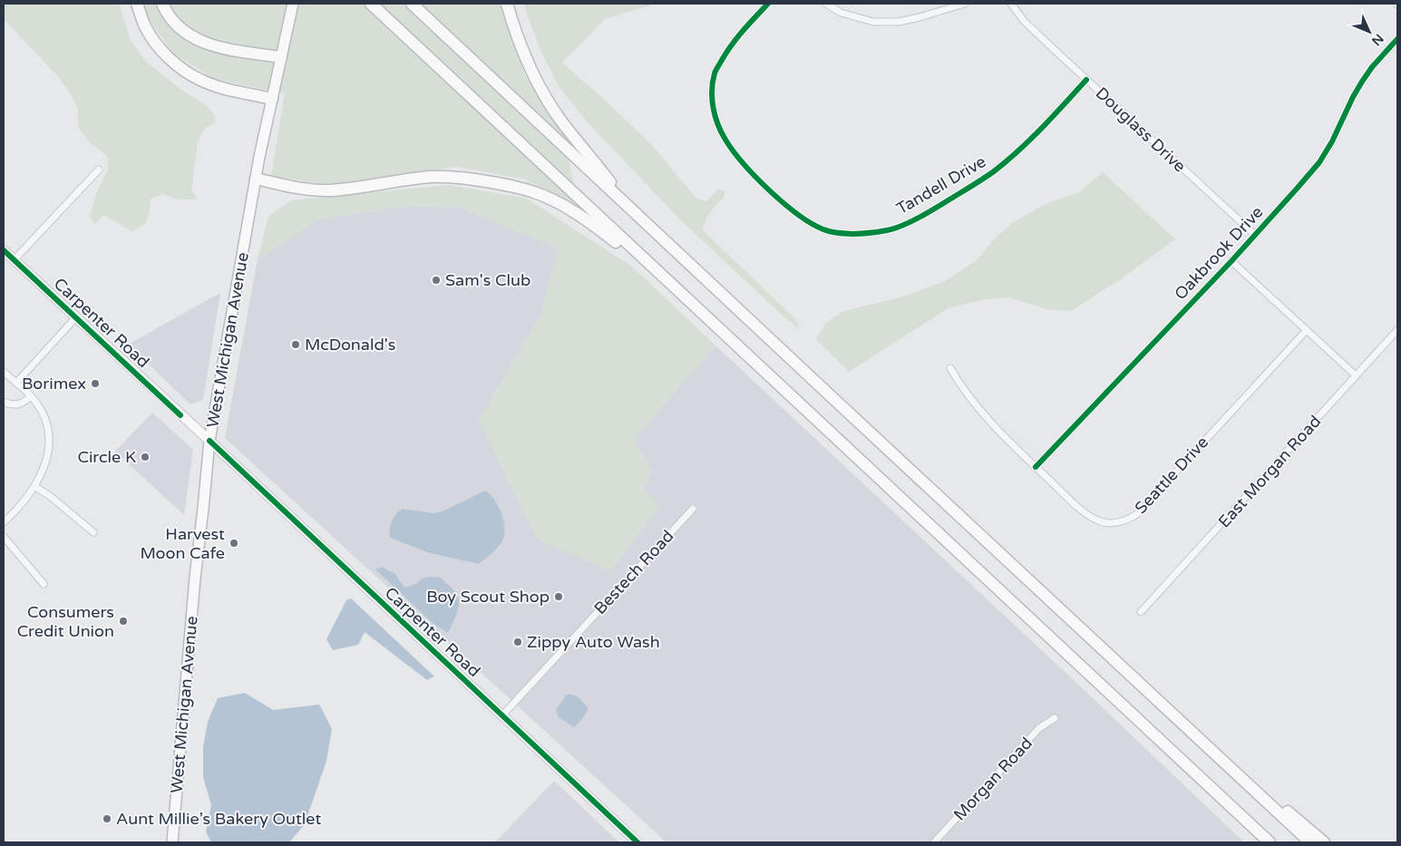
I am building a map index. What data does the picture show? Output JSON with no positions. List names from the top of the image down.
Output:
{
  "streets": {
    "highway": ["West Michigan Avenue"],
    "main road": ["Carpenter Road"],
    "street": [
      "Douglass Drive",
      "Tandell Drive",
      "Oakbrook Drive",
      "East Morgan Road",
      "Seattle Drive",
      "Bestech Road",
      "Morgan Road"
    ]
  },
  "crossings": [
    ["Douglass Drive", "Tandell Drive"],
    ["Douglass Drive", "Oakbrook Drive"],
    ["Oakbrook Drive", "Seattle Drive"],
    ["Carpenter Road", "West Michigan Avenue"],
    ["Carpenter Road", "Bestech Road"]
  ],
  "places": [
    "Sam's Club",
    "McDonald's",
    "Borimex",
    "Circle K",
    "Harvest Moon Cafe",
    "Boy Scout Shop",
    "Consumers Credit Union",
    "Zippy Auto Wash",
    "Aunt Millie’s Bakery Outlet"
  ],
  "north": "bottom right"
}
